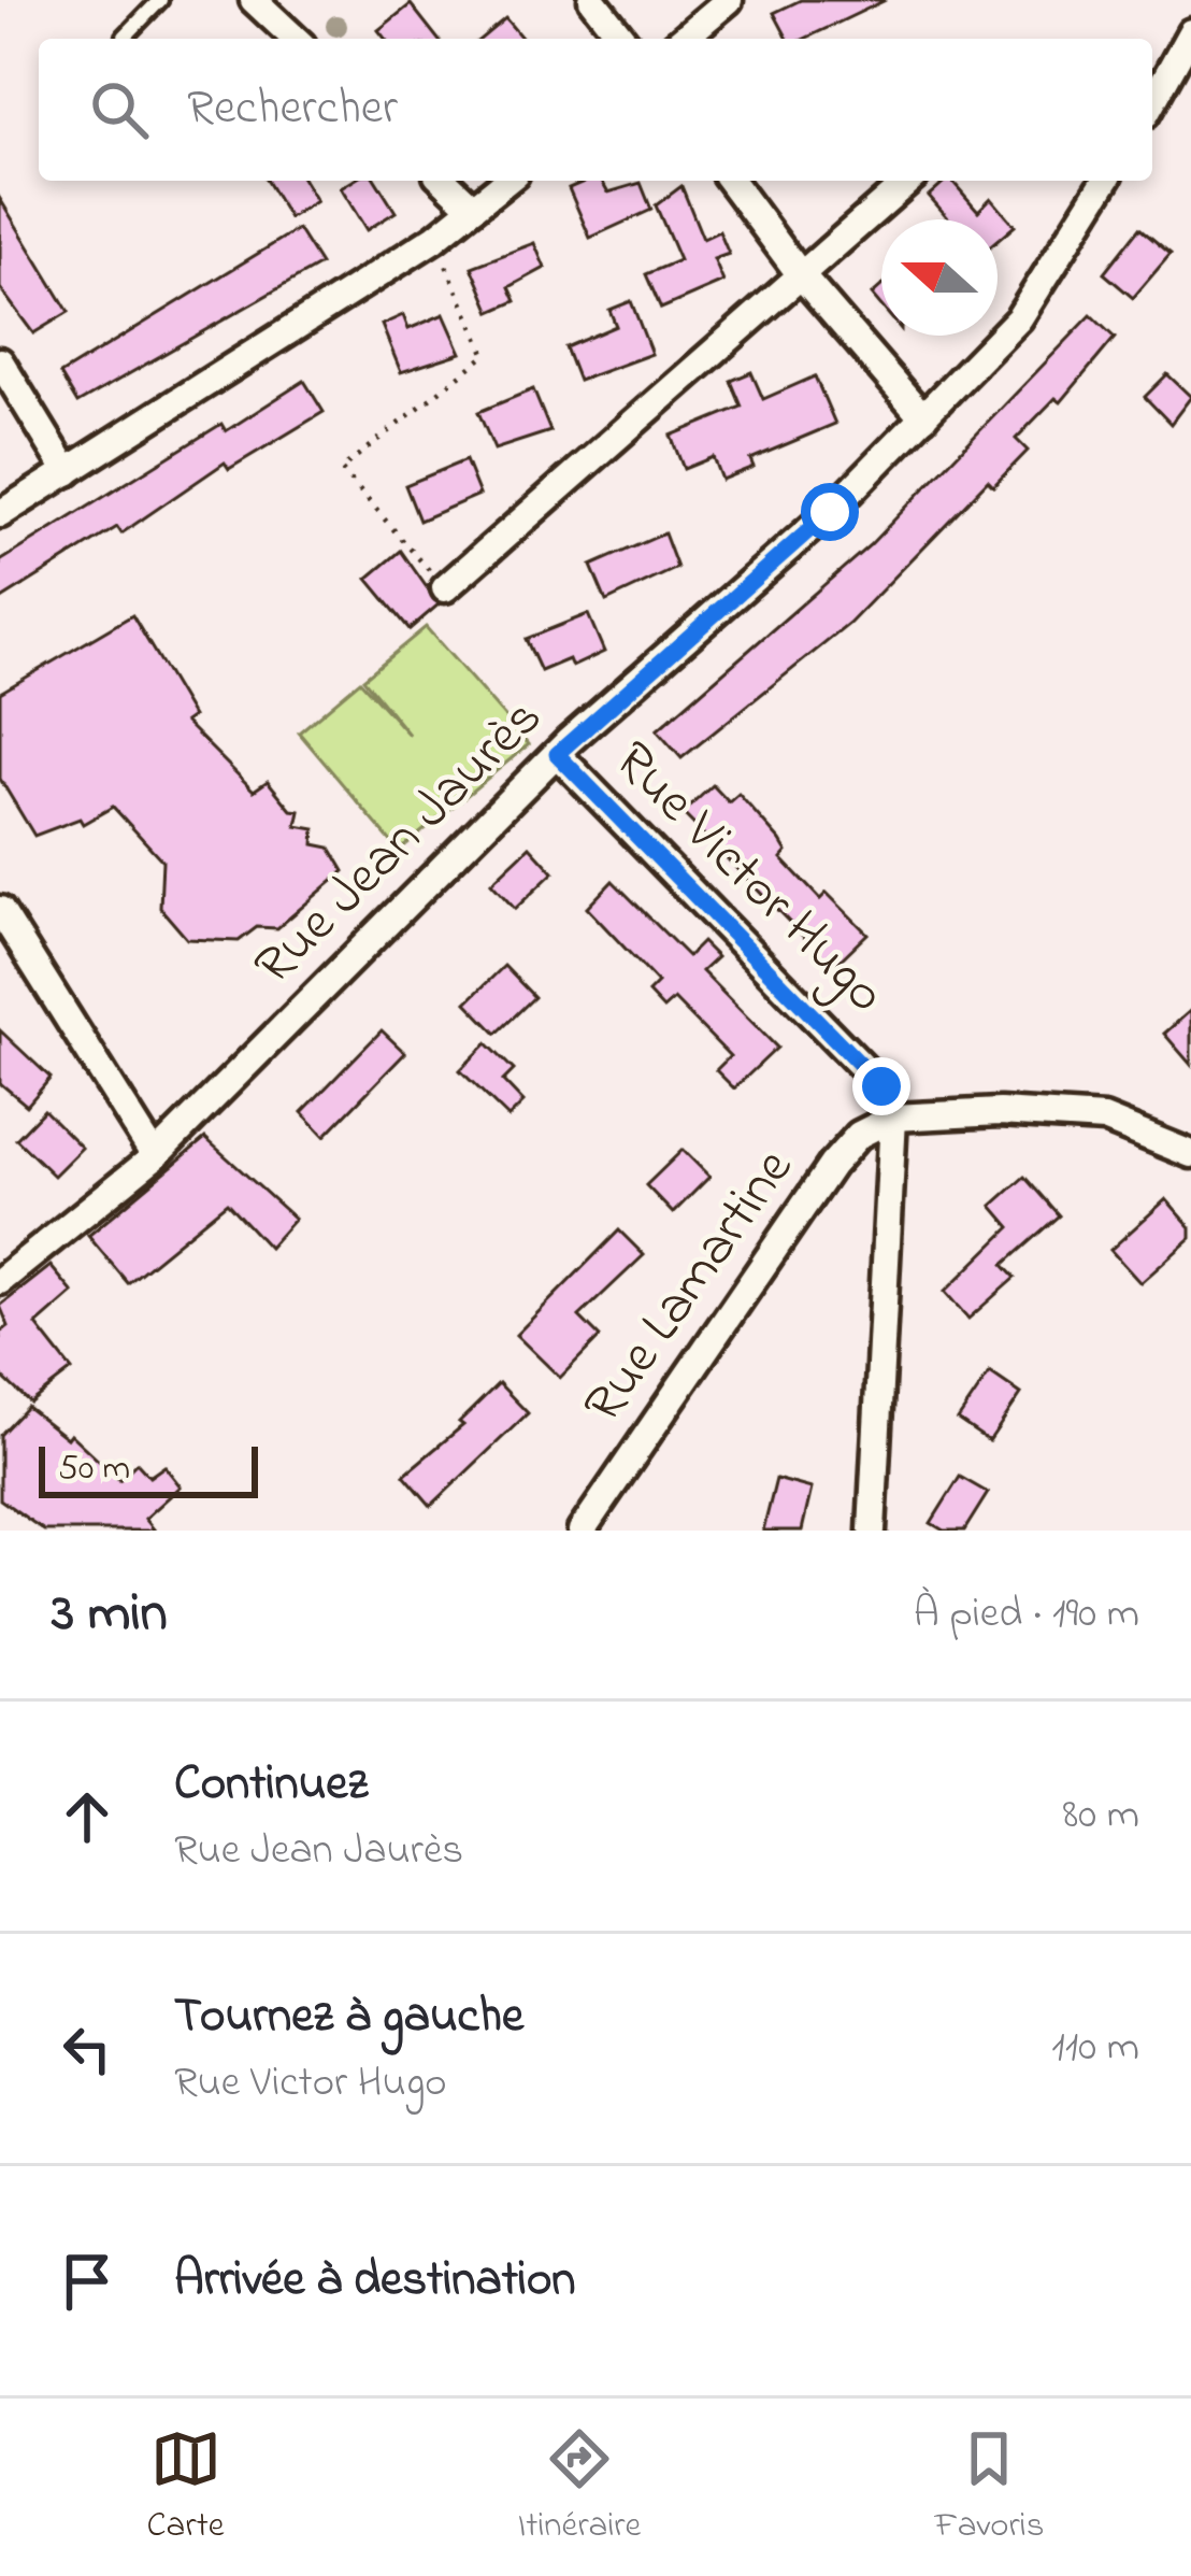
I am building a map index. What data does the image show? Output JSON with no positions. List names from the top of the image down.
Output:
{
  "streets": {
    "street": ["Rue Jean Jaurès", "Rue Victor Hugo", "Rue Lamartine"]
  },
  "crossings": [
    ["Rue Jean Jaurès", "Rue Victor Hugo"],
    ["Rue Victor Hugo", "Rue Lamartine"]
  ],
  "scale_bar": "50 m",
  "north": "left",
  "page": {
    "search": "Rechercher",
    "scale": "50 m",
    "heading": ["3 min", "À pied · 190 m"],
    "list": [
      ["Continuez", "Rue Jean Jaurès", "80 m"],
      ["Tournez à gauche", "Rue Victor Hugo", "110 m"],
      "Arrivée à destination"
    ],
    "nav": ["Carte", "Itinéraire", "Favoris"]
  }
}
